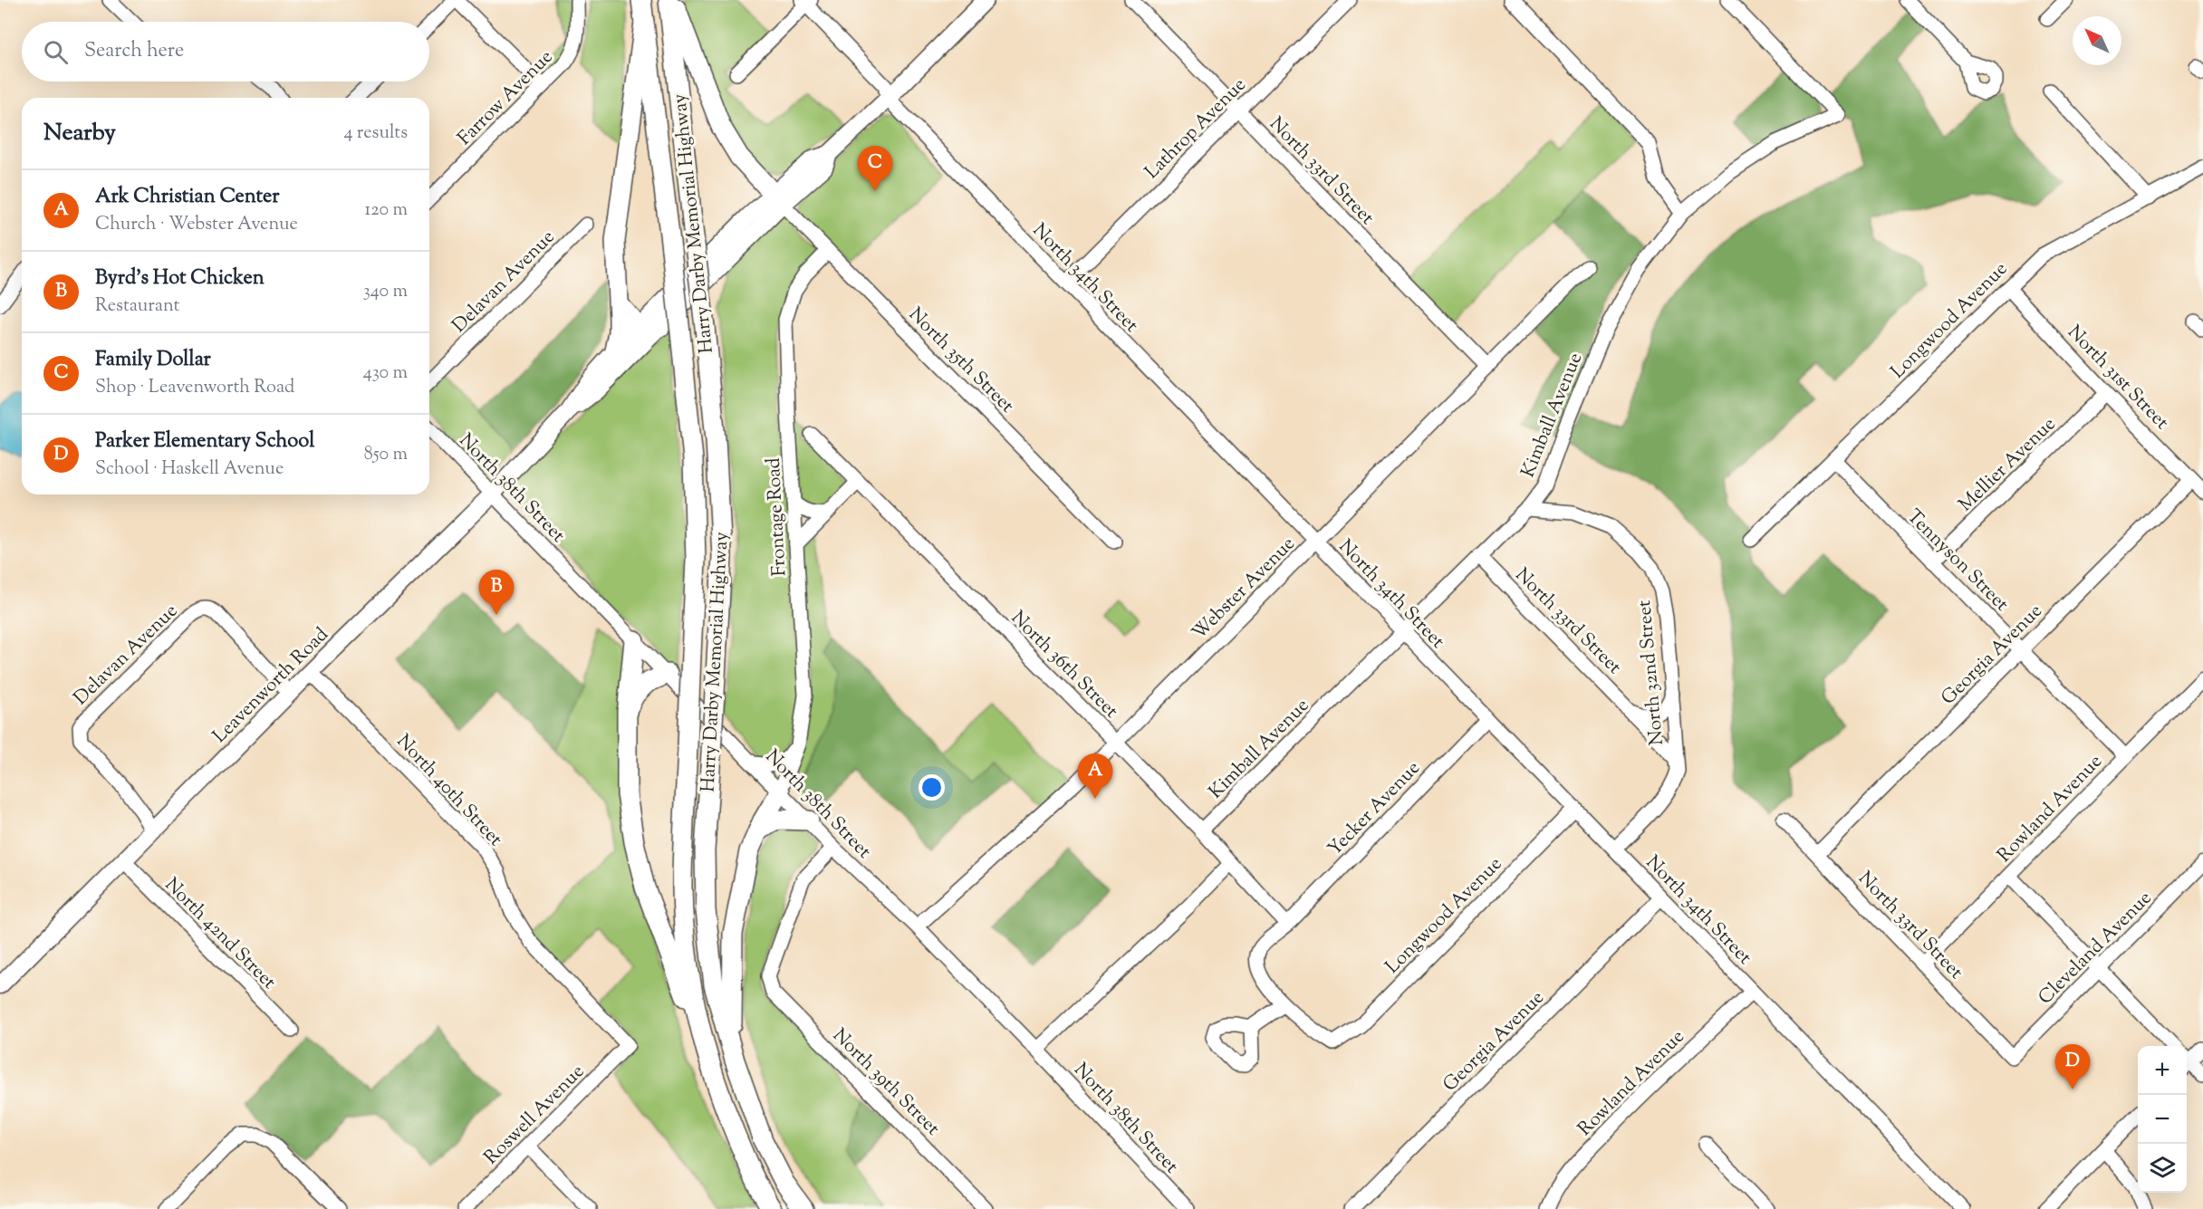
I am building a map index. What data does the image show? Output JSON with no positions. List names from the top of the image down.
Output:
{
  "streets": {
    "highway": ["Harry Darby Memorial Highway"],
    "main road": ["Leavenworth Road"],
    "street": [
      "Farrow Avenue",
      "Lathrop Avenue",
      "North 33rd Street",
      "North 34th Street",
      "Delavan Avenue",
      "Longwood Avenue",
      "North 35th Street",
      "North 31st Street",
      "Kimball Avenue",
      "Mellier Avenue",
      "North 38th Street",
      "Frontage Road",
      "Tennyson Street",
      "Webster Avenue",
      "Georgia Avenue",
      "North 36th Street",
      "North 32nd Street",
      "North 40th Street",
      "Yecker Avenue",
      "Rowland Avenue",
      "North 42nd Street",
      "Cleveland Avenue",
      "North 39th Street",
      "Roswell Avenue"
    ]
  },
  "crossings": [
    ["Lathrop Avenue", "North 33rd Street"],
    ["Lathrop Avenue", "North 34th Street"],
    ["North 33rd Street", "Kimball Avenue"],
    ["North 33rd Street", "Webster Avenue"],
    ["North 33rd Street", "Georgia Avenue"],
    ["North 33rd Street", "North 32nd Street"],
    ["North 33rd Street", "Rowland Avenue"],
    ["North 33rd Street", "Cleveland Avenue"],
    ["North 34th Street", "Longwood Avenue"],
    ["North 34th Street", "Kimball Avenue"],
    ["North 34th Street", "Webster Avenue"],
    ["North 34th Street", "Georgia Avenue"],
    ["North 34th Street", "Leavenworth Road"],
    ["North 34th Street", "Yecker Avenue"],
    ["North 34th Street", "Rowland Avenue"],
    ["Delavan Avenue", "Leavenworth Road"],
    ["Longwood Avenue", "North 31st Street"],
    ["Longwood Avenue", "Tennyson Street"],
    ["Longwood Avenue", "Yecker Avenue"],
    ["North 35th Street", "Frontage Road"],
    ["North 35th Street", "Leavenworth Road"],
    ["North 31st Street", "Mellier Avenue"],
    ["North 31st Street", "Georgia Avenue"],
    ["Kimball Avenue", "North 36th Street"],
    ["Kimball Avenue", "North 32nd Street"],
    ["Mellier Avenue", "Tennyson Street"],
    ["North 38th Street", "Frontage Road"],
    ["North 38th Street", "Webster Avenue"],
    ["North 38th Street", "Leavenworth Road"],
    ["North 38th Street", "North 39th Street"],
    ["Tennyson Street", "Georgia Avenue"],
    ["Tennyson Street", "Rowland Avenue"],
    ["Webster Avenue", "North 36th Street"],
    ["North 36th Street", "Yecker Avenue"],
    ["Leavenworth Road", "North 40th Street"],
    ["Leavenworth Road", "North 42nd Street"],
    ["North 40th Street", "Roswell Avenue"]
  ],
  "north": "top left",
  "page": {
    "search": "Search here",
    "heading": ["Nearby", "4 results"],
    "pins": [
      "C",
      "B",
      "A",
      "D"
    ],
    "list": [
      {
        "mark": "A",
        "name": "Ark Christian Center",
        "note": "Church · Webster Avenue",
        "value": "120 m"
      },
      {
        "mark": "B",
        "name": "Byrd's Hot Chicken",
        "note": "Restaurant",
        "value": "340 m"
      },
      {
        "mark": "C",
        "name": "Family Dollar",
        "note": "Shop · Leavenworth Road",
        "value": "430 m"
      },
      {
        "mark": "D",
        "name": "Parker Elementary School",
        "note": "School · Haskell Avenue",
        "value": "850 m"
      }
    ],
    "map_buttons": ["+", "−"]
  }
}
